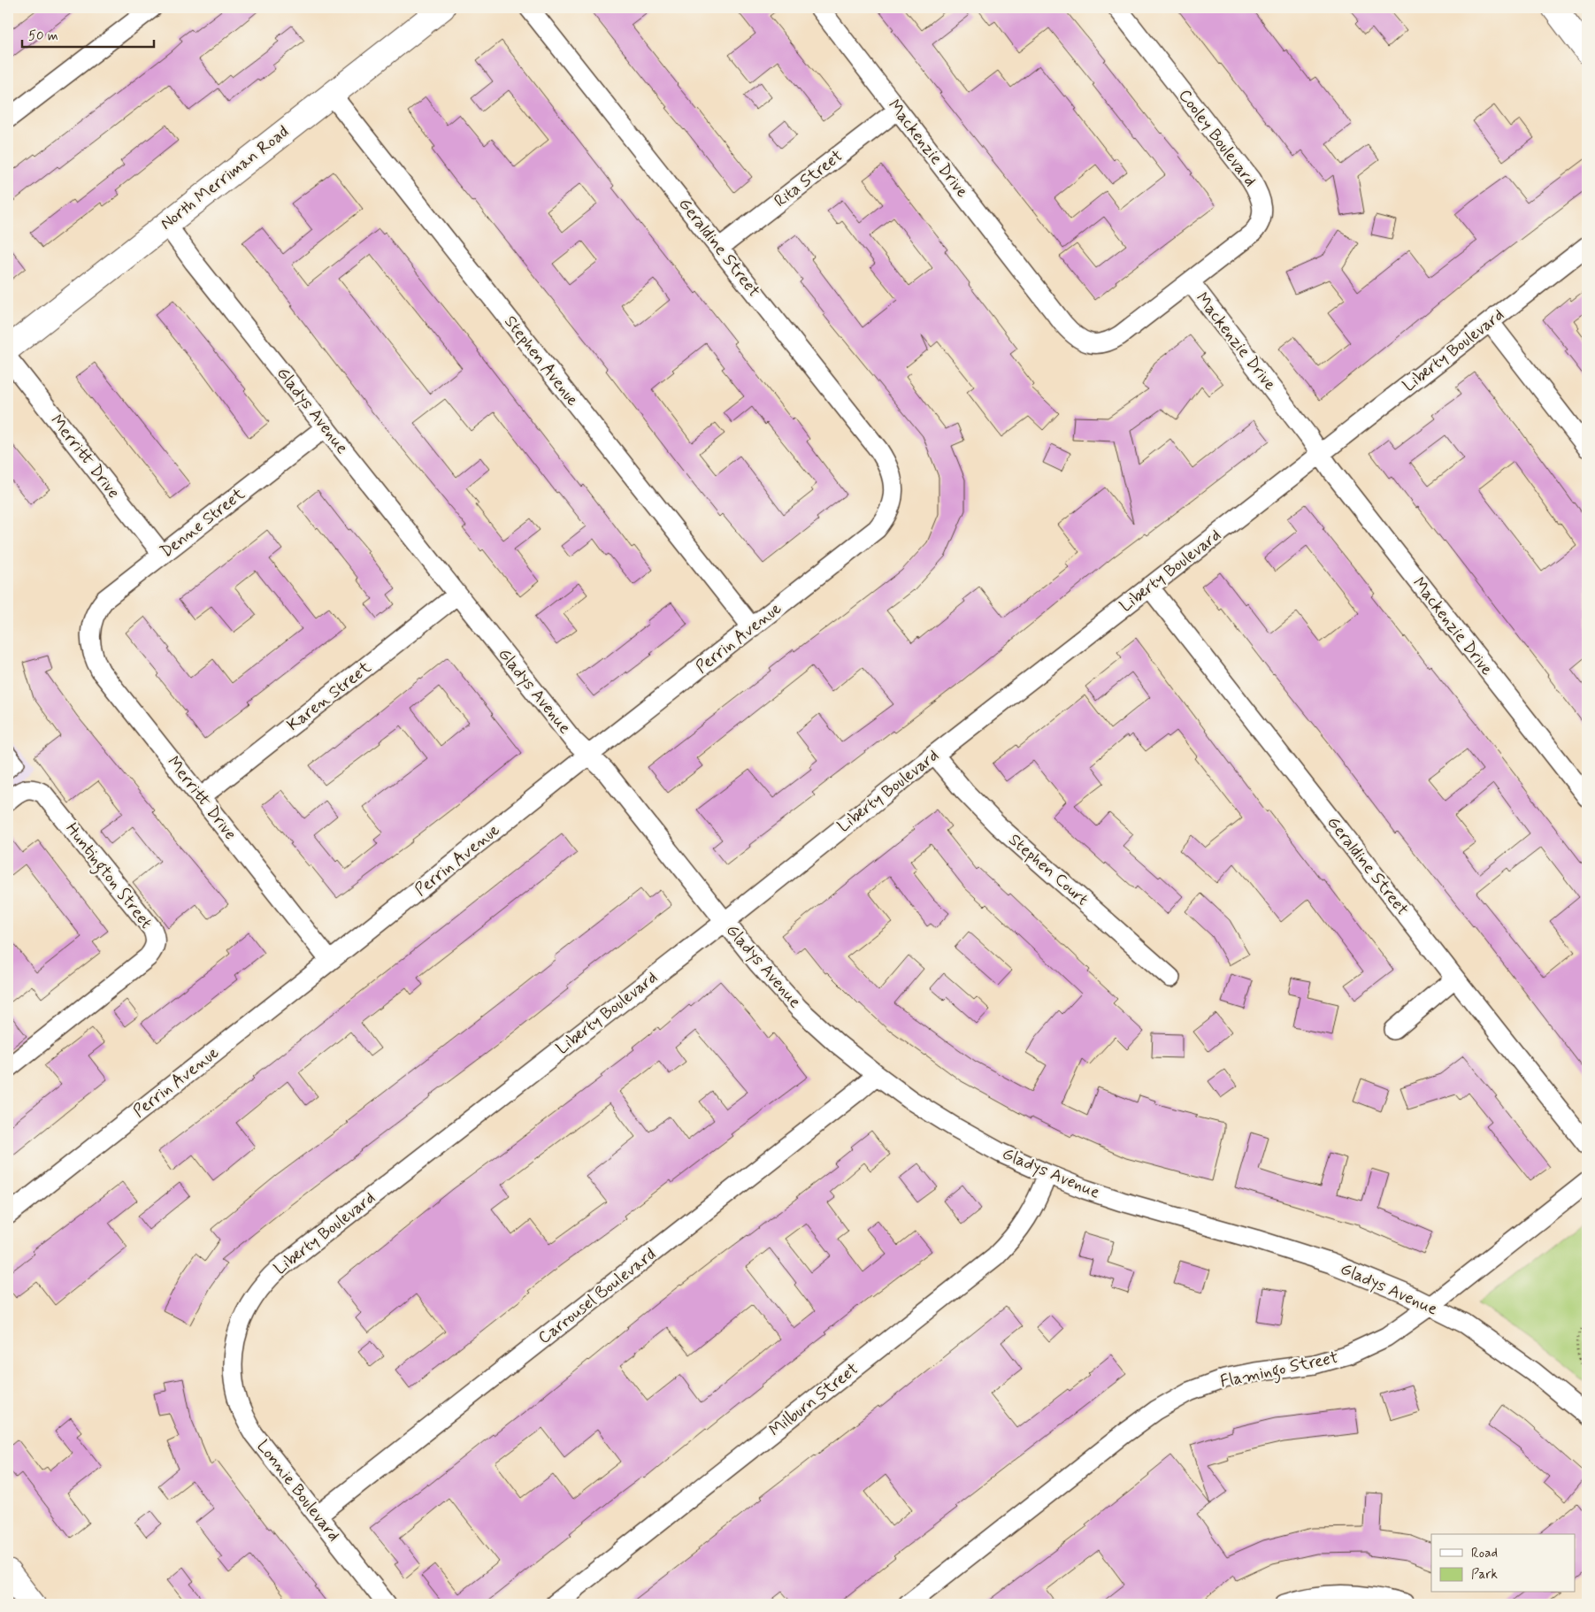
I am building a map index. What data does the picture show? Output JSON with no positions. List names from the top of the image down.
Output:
{
  "streets": {
    "main road": ["North Merriman Road"],
    "street": [
      "Cooley Boulevard",
      "Mackenzie Drive",
      "Rita Street",
      "Geraldine Street",
      "Liberty Boulevard",
      "Stephen Avenue",
      "Gladys Avenue",
      "Merritt Drive",
      "Denne Street",
      "Perrin Avenue",
      "Karen Street",
      "Stephen Court",
      "Huntington Street",
      "Carrousel Boulevard",
      "Flamingo Street",
      "Milburn Street",
      "Lonnie Boulevard"
    ]
  },
  "crossings": [
    ["Cooley Boulevard", "Mackenzie Drive"],
    ["Mackenzie Drive", "Rita Street"],
    ["Mackenzie Drive", "Liberty Boulevard"],
    ["North Merriman Road", "Stephen Avenue"],
    ["North Merriman Road", "Gladys Avenue"],
    ["Rita Street", "Geraldine Street"],
    ["Geraldine Street", "Liberty Boulevard"],
    ["Geraldine Street", "Perrin Avenue"],
    ["Liberty Boulevard", "Gladys Avenue"],
    ["Liberty Boulevard", "Stephen Court"],
    ["Liberty Boulevard", "Lonnie Boulevard"],
    ["Stephen Avenue", "Perrin Avenue"],
    ["Gladys Avenue", "Denne Street"],
    ["Gladys Avenue", "Perrin Avenue"],
    ["Gladys Avenue", "Karen Street"],
    ["Gladys Avenue", "Carrousel Boulevard"],
    ["Gladys Avenue", "Flamingo Street"],
    ["Gladys Avenue", "Milburn Street"],
    ["Merritt Drive", "Denne Street"],
    ["Merritt Drive", "Perrin Avenue"],
    ["Merritt Drive", "Karen Street"],
    ["Carrousel Boulevard", "Lonnie Boulevard"]
  ],
  "legend": ["Road", "Park"],
  "scale_bar": "50 m"
}
